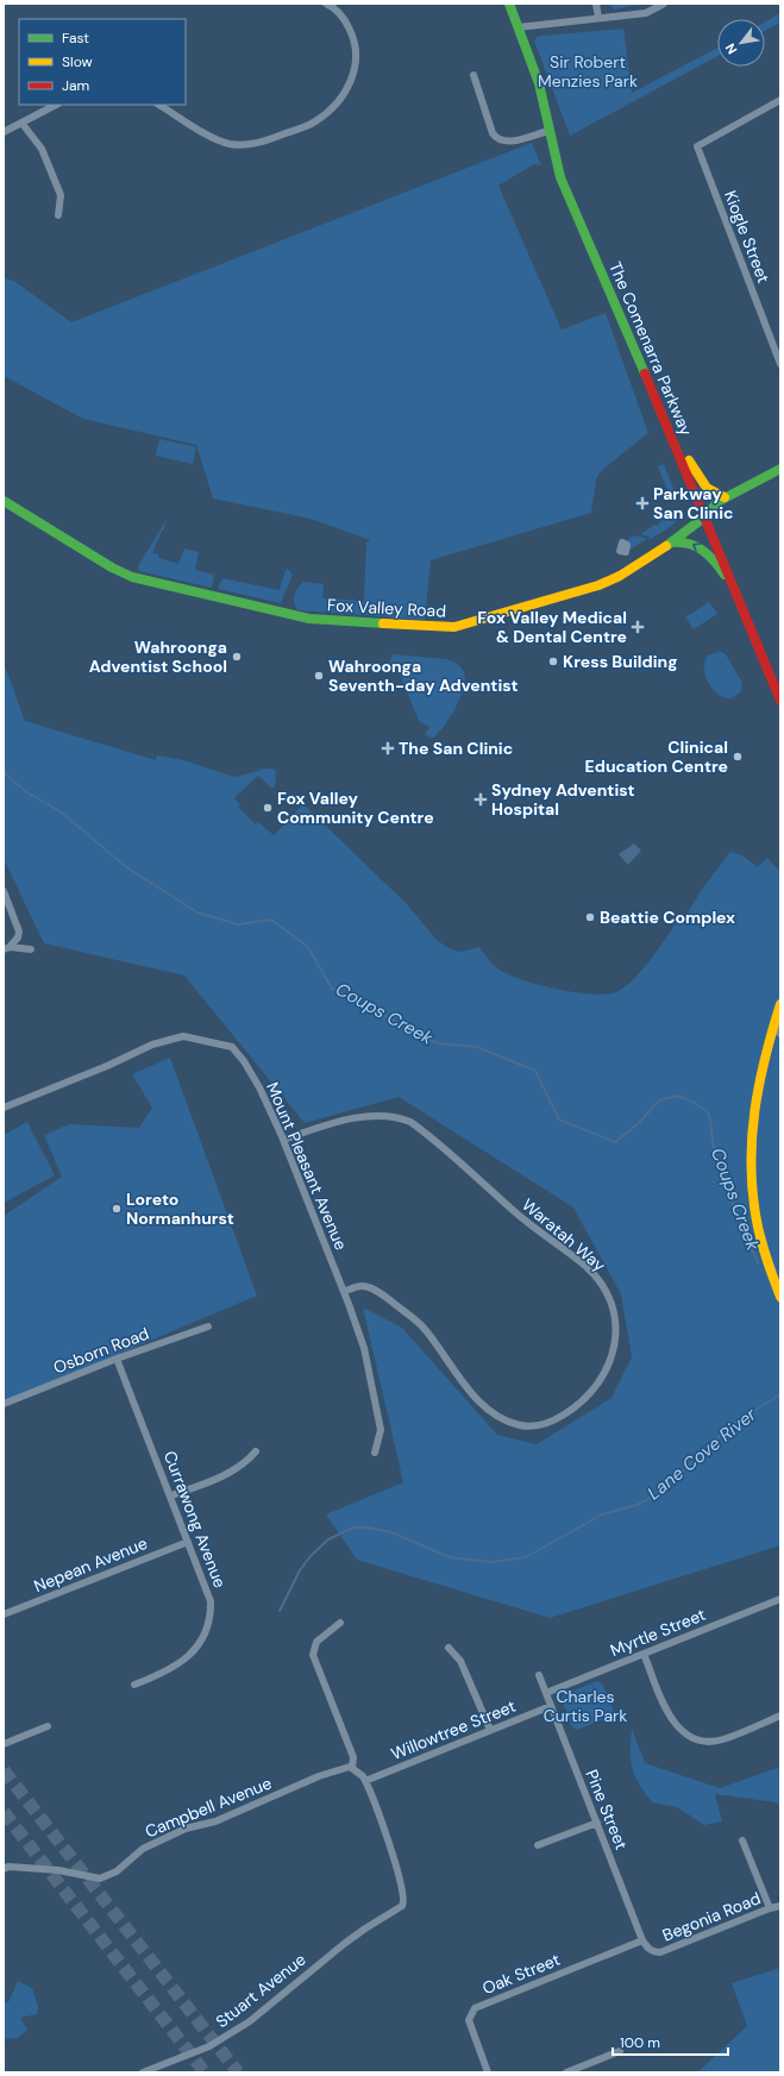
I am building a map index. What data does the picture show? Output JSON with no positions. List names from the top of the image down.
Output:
{
  "streets": {
    "main road": ["The Comenarra Parkway", "Fox Valley Road"],
    "street": [
      "Kiogle Street",
      "Mount Pleasant Avenue",
      "Waratah Way",
      "Osborn Road",
      "Currawong Avenue",
      "Nepean Avenue",
      "Myrtle Street",
      "Willowtree Street",
      "Campbell Avenue",
      "Pine Street",
      "Begonia Road",
      "Oak Street",
      "Stuart Avenue"
    ]
  },
  "crossings": [
    ["The Comenarra Parkway", "Fox Valley Road"],
    ["Mount Pleasant Avenue", "Waratah Way"],
    ["Osborn Road", "Currawong Avenue"],
    ["Currawong Avenue", "Nepean Avenue"],
    ["Myrtle Street", "Pine Street"],
    ["Willowtree Street", "Pine Street"],
    ["Willowtree Street", "Stuart Avenue"],
    ["Pine Street", "Begonia Road"],
    ["Pine Street", "Oak Street"]
  ],
  "water": ["Coups Creek", "Lane Cove River"],
  "parks": ["Sir Robert Menzies Park", "Charles Curtis Park"],
  "places": {
    "health": [
      "Parkway San Clinic",
      "Fox Valley Medical & Dental Centre",
      "The San Clinic",
      "Sydney Adventist Hospital"
    ],
    "other": [
      "Wahroonga Adventist School",
      "Kress Building",
      "Wahroonga Seventh-day Adventist",
      "Clinical Education Centre",
      "Fox Valley Community Centre",
      "Beattie Complex",
      "Loreto Normanhurst"
    ]
  },
  "legend": ["Fast", "Slow", "Jam"],
  "scale_bar": "100 m",
  "north": "bottom left"
}
